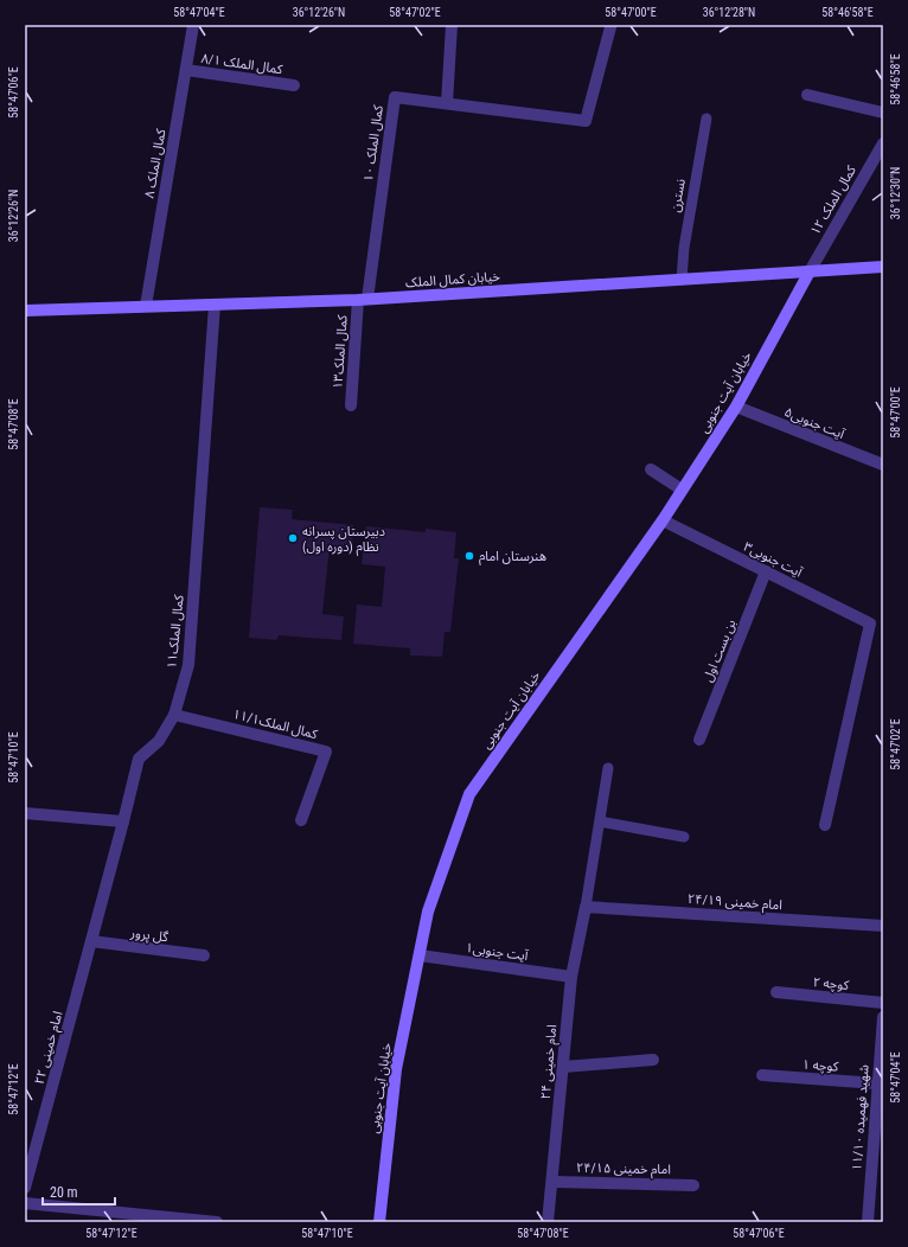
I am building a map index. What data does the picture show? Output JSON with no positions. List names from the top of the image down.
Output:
{
  "streets": {
    "street": [
      "کمال الملک ۸/۱",
      "کمال الملک ۱۰",
      "کمال الملک ۸",
      "کمال الملک ۱۲",
      "خیابان کمال الملک",
      "کمال الملک۱۳",
      "خیابان آیت جنوبی",
      "آیت جنوبی۵",
      "آیت جنوبی۳",
      "کمال الملک۱۱",
      "بن بست اول",
      "کمال الملک۱۱/۱",
      "امام خمینی ۲۴/۱۹",
      "گل پرور",
      "آیت جنوبی۱",
      "کوچه ۲",
      "امام خمینی ۲۲",
      "امام خمینی ۲۴",
      "کوچه ۱",
      "شهید فهمیده ۱۱/۱۰",
      "امام خمینی ۲۴/۱۵"
    ],
    "lane": ["نسترن"]
  },
  "crossings": [
    ["کمال الملک ۸/۱", "کمال الملک ۸"],
    ["کمال الملک ۱۰", "خیابان کمال الملک"],
    ["کمال الملک ۱۰", "کمال الملک۱۳"],
    ["کمال الملک ۸", "خیابان کمال الملک"],
    ["نسترن", "خیابان کمال الملک"],
    ["کمال الملک ۱۲", "خیابان کمال الملک"],
    ["کمال الملک ۱۲", "خیابان آیت جنوبی"],
    ["خیابان کمال الملک", "کمال الملک۱۳"],
    ["خیابان کمال الملک", "خیابان آیت جنوبی"],
    ["خیابان کمال الملک", "کمال الملک۱۱"],
    ["خیابان آیت جنوبی", "آیت جنوبی۵"],
    ["خیابان آیت جنوبی", "آیت جنوبی۳"],
    ["خیابان آیت جنوبی", "آیت جنوبی۱"],
    ["آیت جنوبی۳", "بن بست اول"],
    ["کمال الملک۱۱", "کمال الملک۱۱/۱"],
    ["کمال الملک۱۱", "گل پرور"],
    ["کمال الملک۱۱", "امام خمینی ۲۲"],
    ["امام خمینی ۲۴/۱۹", "امام خمینی ۲۴"],
    ["گل پرور", "امام خمینی ۲۲"],
    ["آیت جنوبی۱", "امام خمینی ۲۴"],
    ["امام خمینی ۲۴", "امام خمینی ۲۴/۱۵"],
    ["کوچه ۱", "شهید فهمیده ۱۱/۱۰"]
  ],
  "places": ["دبیرستان پسرانه نظام (دوره اول)", "هنرستان امام"],
  "scale_bar": "20 m",
  "coordinates": [
    "58°47'04\"E",
    "36°12'26\"N",
    "58°47'02\"E",
    "58°47'00\"E",
    "36°12'28\"N",
    "58°46'58\"E",
    "58°47'06\"E",
    "36°12'30\"N",
    "58°47'08\"E",
    "58°47'10\"E",
    "58°47'12\"E"
  ]
}
